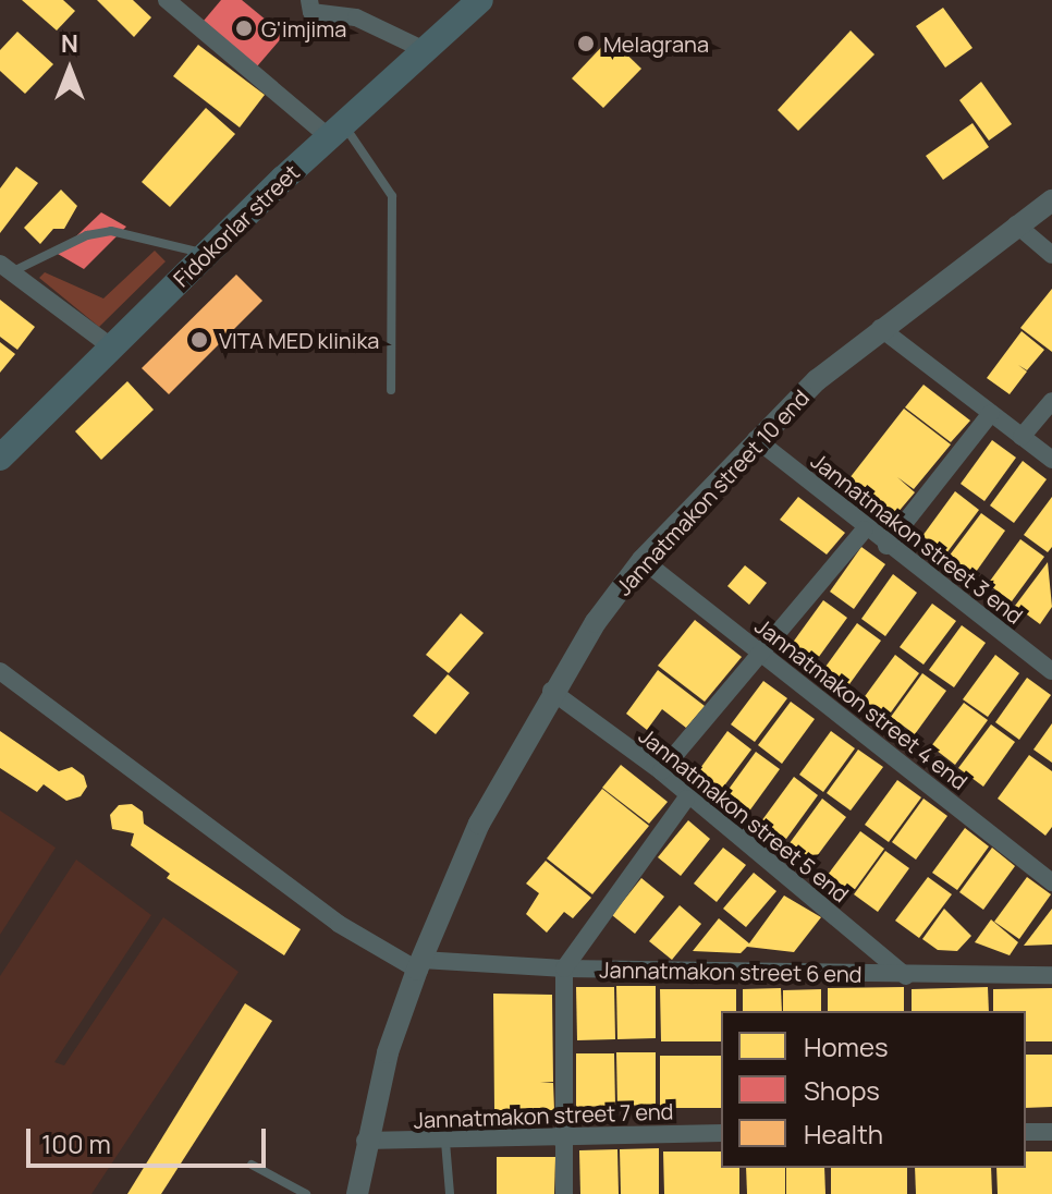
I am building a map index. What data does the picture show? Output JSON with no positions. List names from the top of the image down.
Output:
{
  "streets": {
    "main road": ["Fidokorlar street"],
    "street": [
      "Jannatmakon street 10 end",
      "Jannatmakon street 3 end",
      "Jannatmakon street 4 end",
      "Jannatmakon street 5 end",
      "Jannatmakon street 6 end",
      "Jannatmakon street 7 end"
    ]
  },
  "crossings": [
    ["Jannatmakon street 10 end", "Jannatmakon street 3 end"],
    ["Jannatmakon street 10 end", "Jannatmakon street 4 end"],
    ["Jannatmakon street 10 end", "Jannatmakon street 5 end"],
    ["Jannatmakon street 10 end", "Jannatmakon street 6 end"],
    ["Jannatmakon street 10 end", "Jannatmakon street 7 end"],
    ["Jannatmakon street 5 end", "Jannatmakon street 6 end"]
  ],
  "places": ["G'imjima", "Melagrana", "VITA MED klinika"],
  "legend": ["Homes", "Shops", "Health"],
  "scale_bar": "100 m",
  "north": "top"
}
